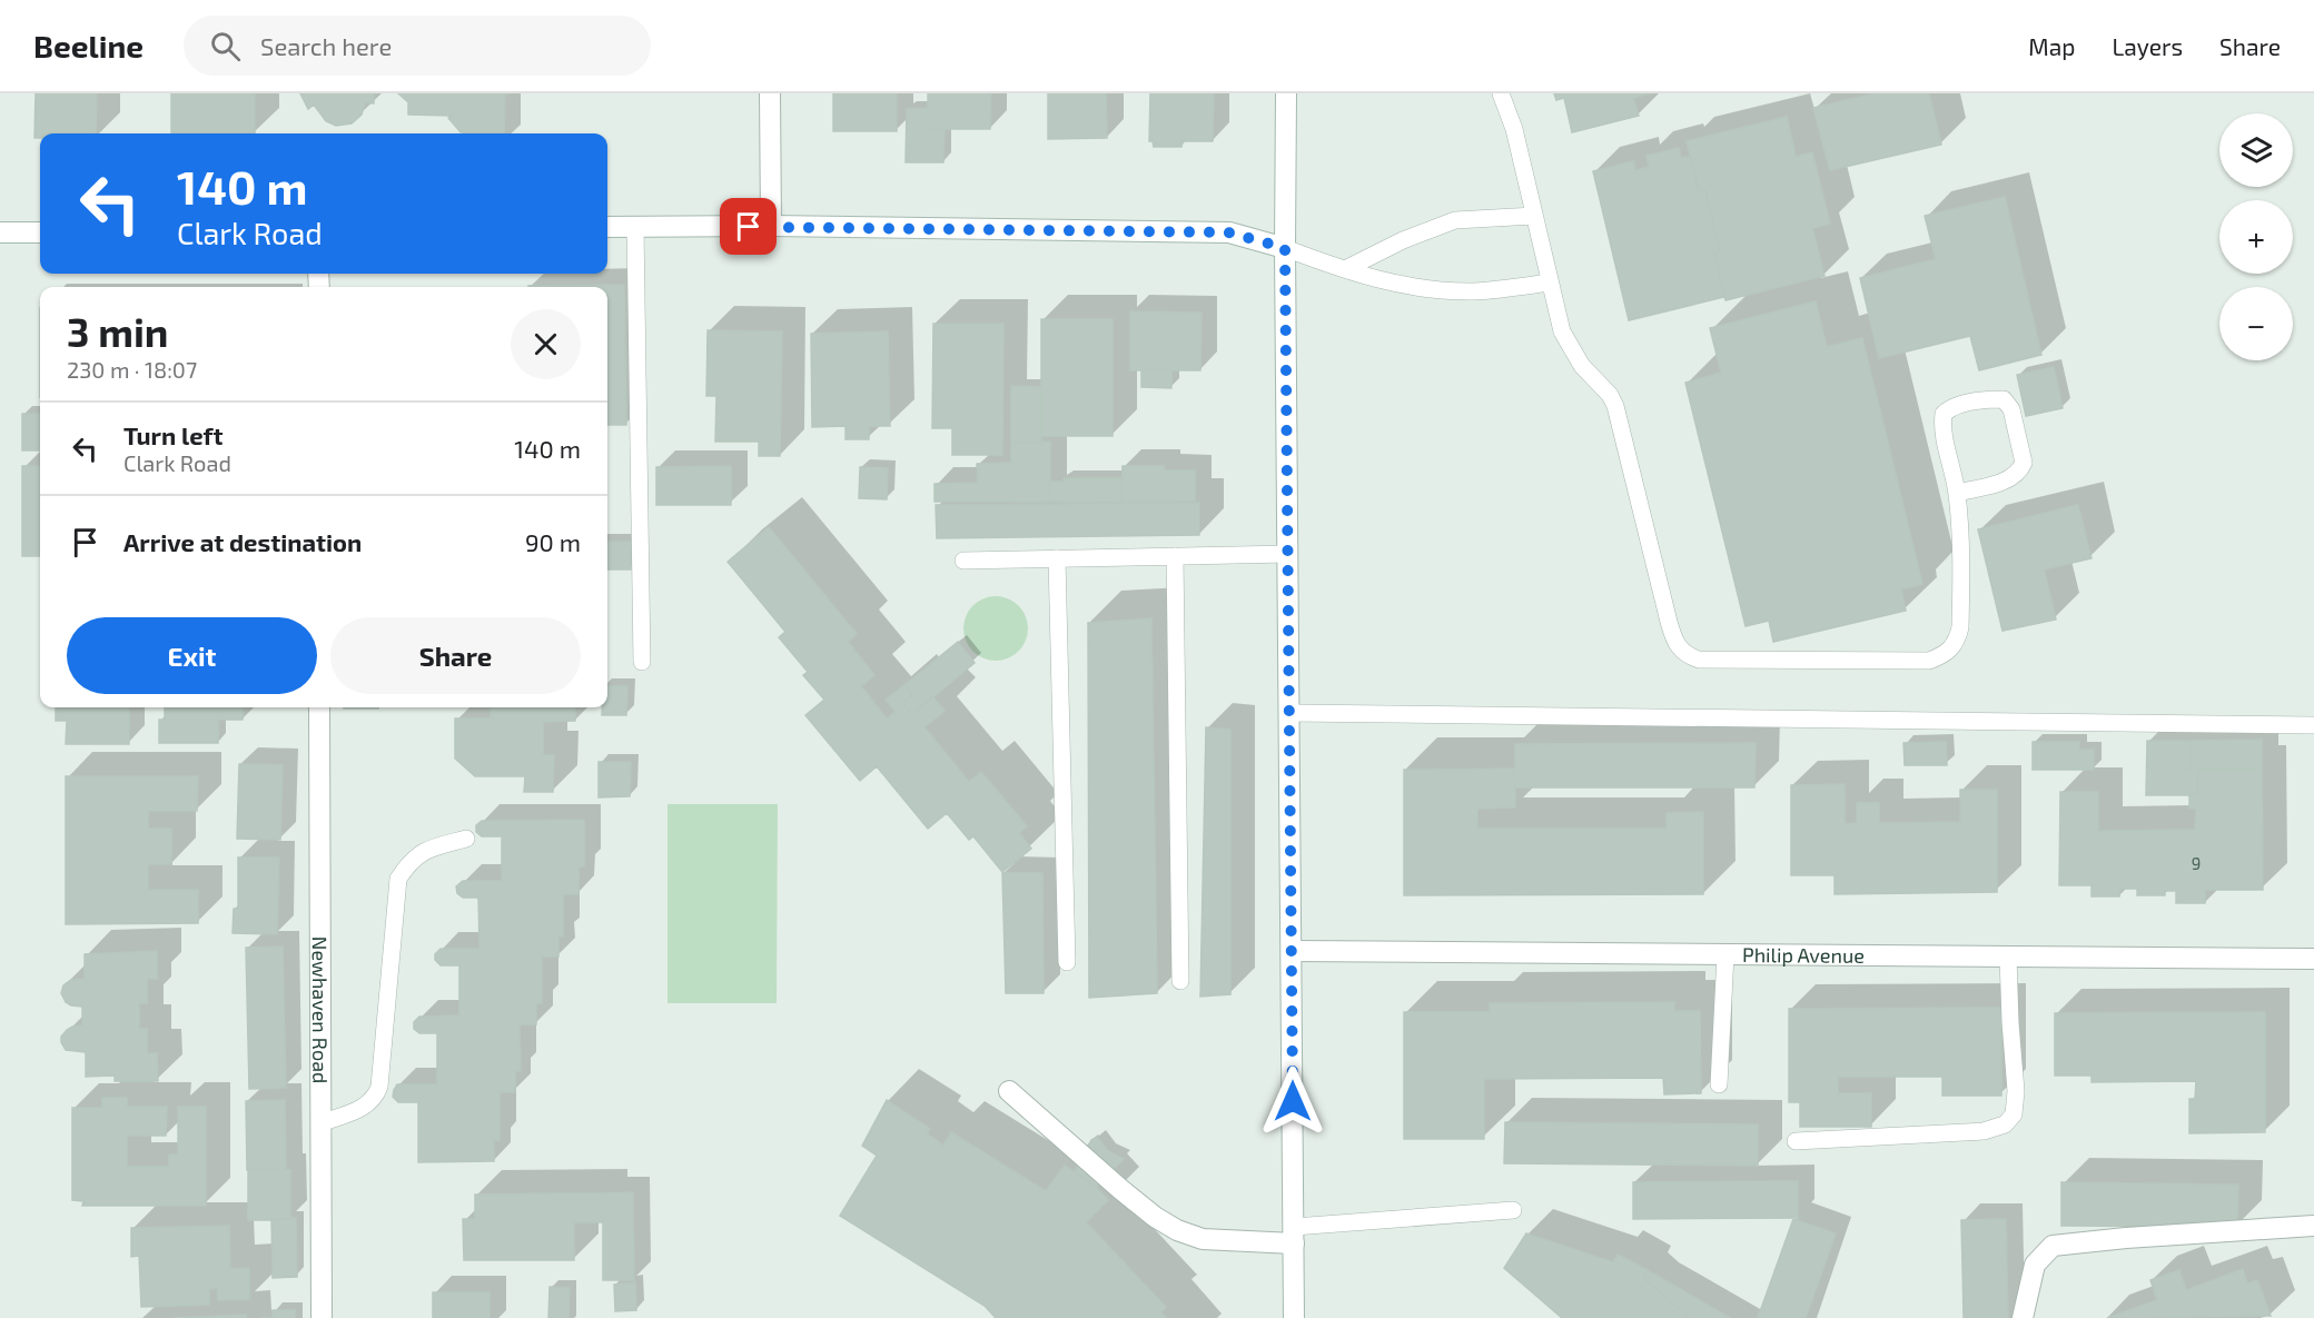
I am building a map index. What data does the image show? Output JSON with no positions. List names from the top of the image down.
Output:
{
  "streets": {
    "street": ["Philip Avenue", "Newhaven Road"]
  },
  "house_numbers": ["9"],
  "page": {
    "header": "Beeline",
    "search": "Search here",
    "nav": ["Map", "Layers", "Share"],
    "map_buttons": ["+", "−"],
    "turn": ["140 m", "Clark Road"],
    "heading": ["3 min", "230 m · 18:07"],
    "list": [
      {
        "name": "Turn left",
        "note": "Clark Road",
        "value": "140 m"
      },
      {
        "name": "Arrive at destination",
        "value": "90 m"
      }
    ],
    "buttons": ["Exit", "Share"]
  }
}
